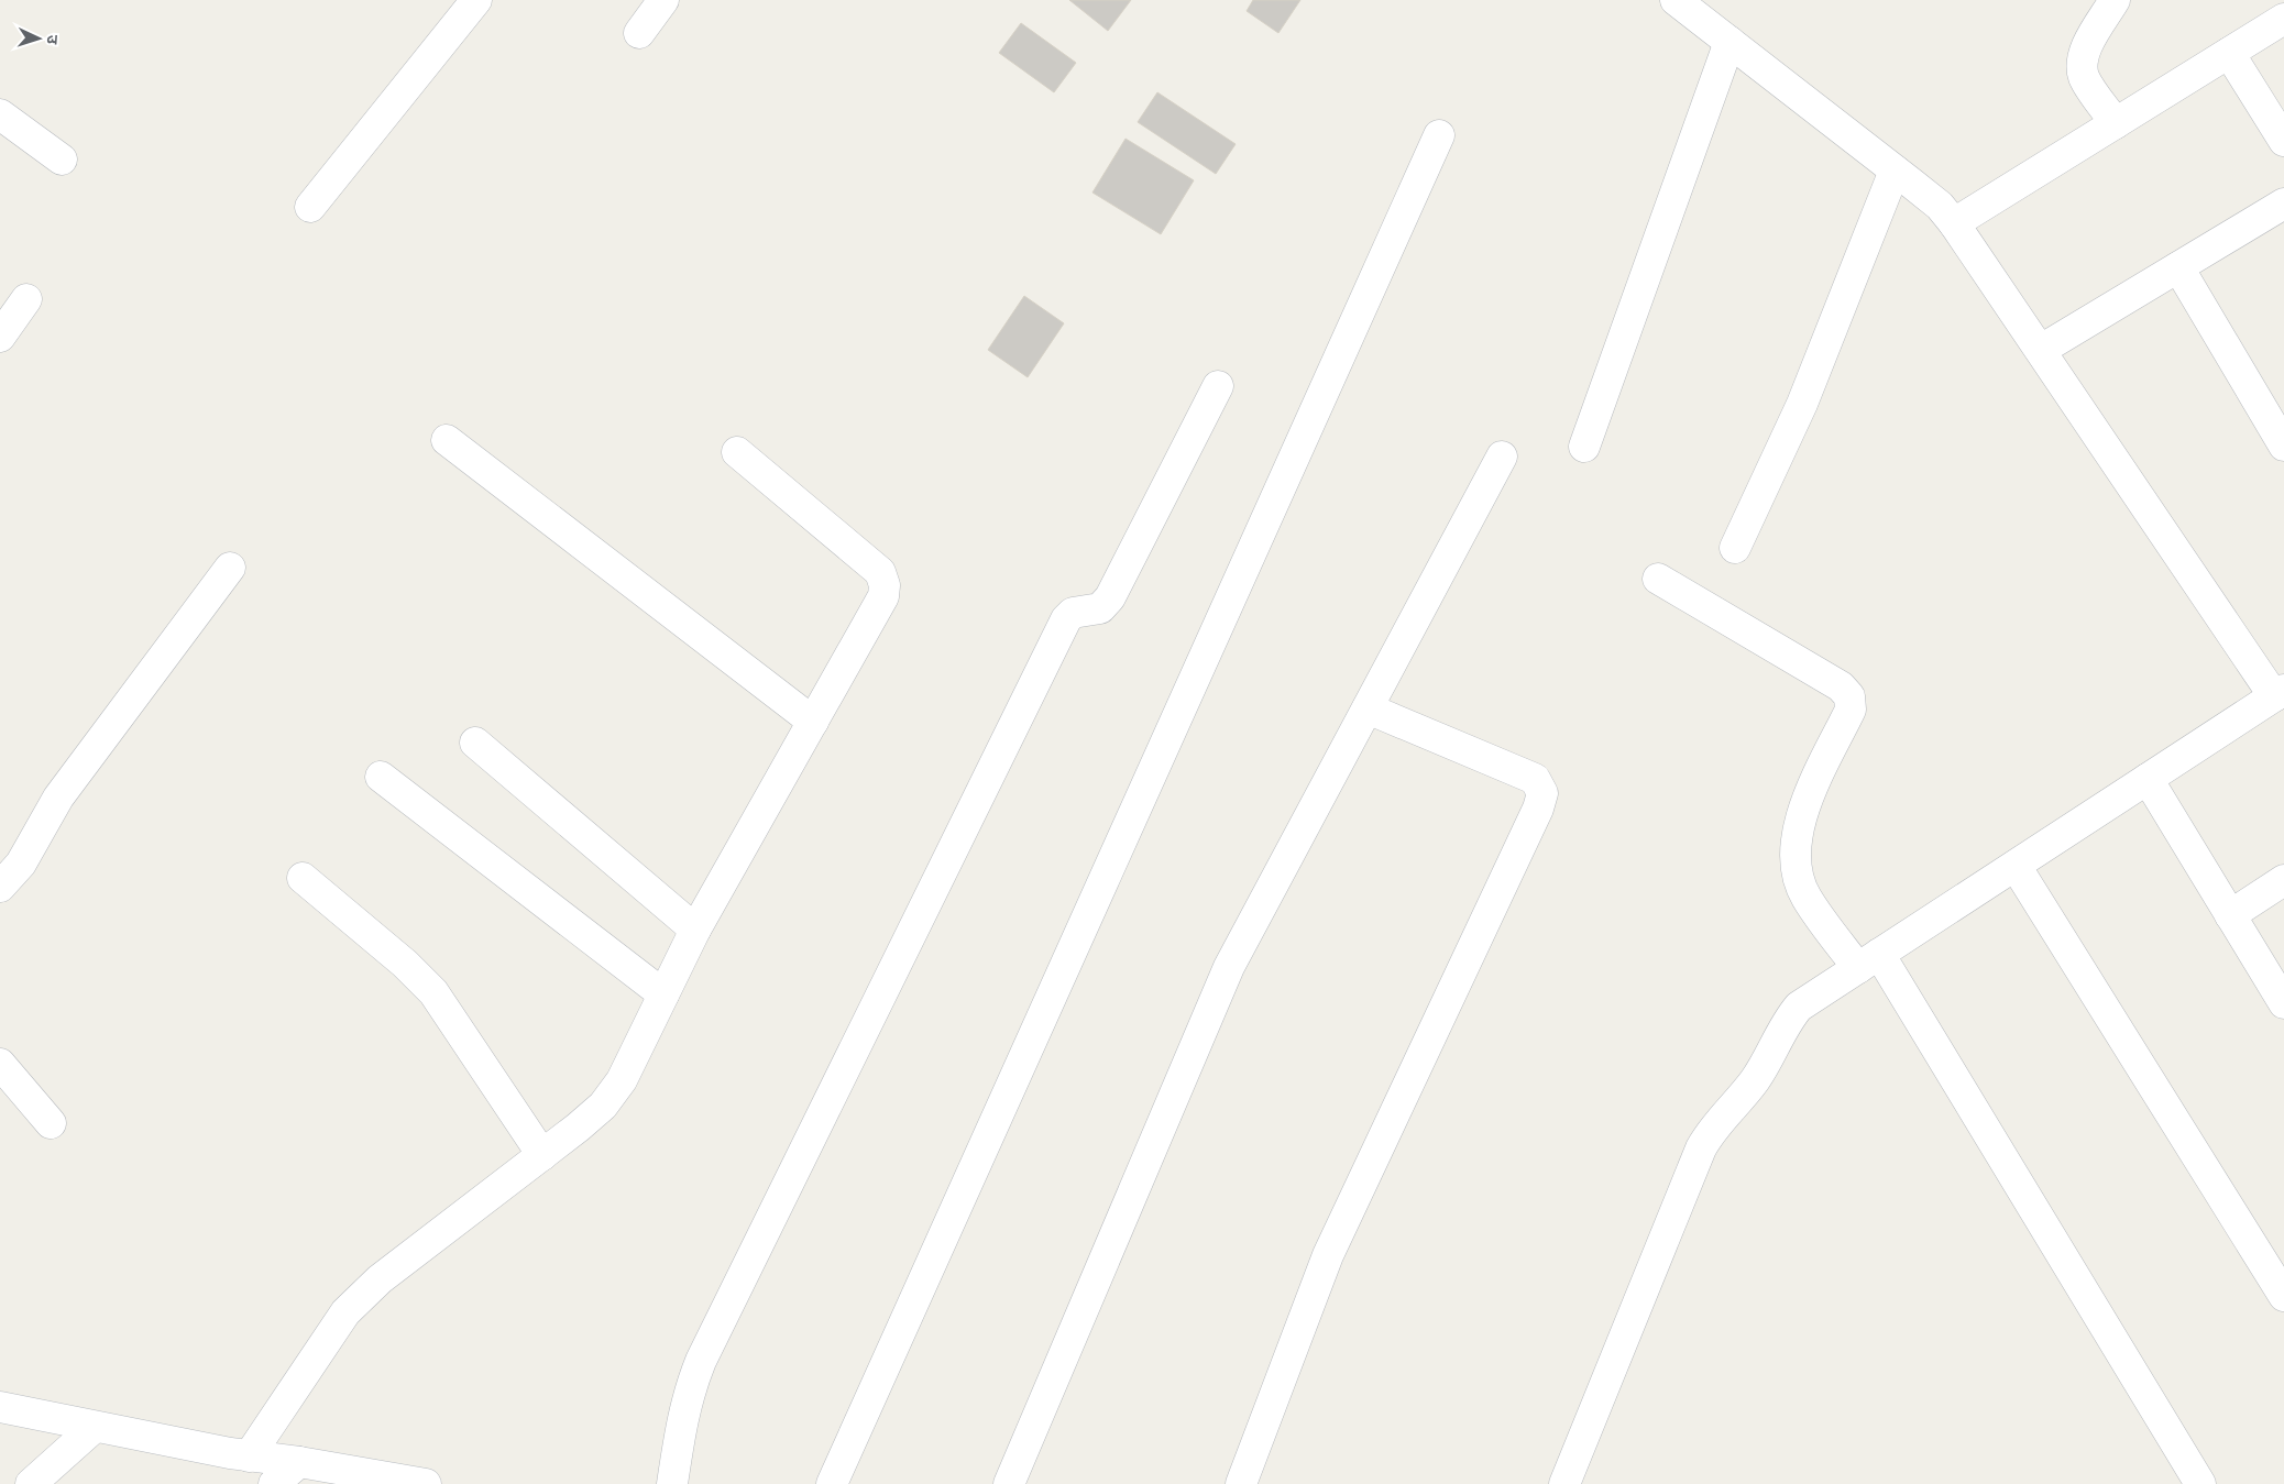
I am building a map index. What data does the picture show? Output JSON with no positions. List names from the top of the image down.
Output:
{
  "north": "right"
}
